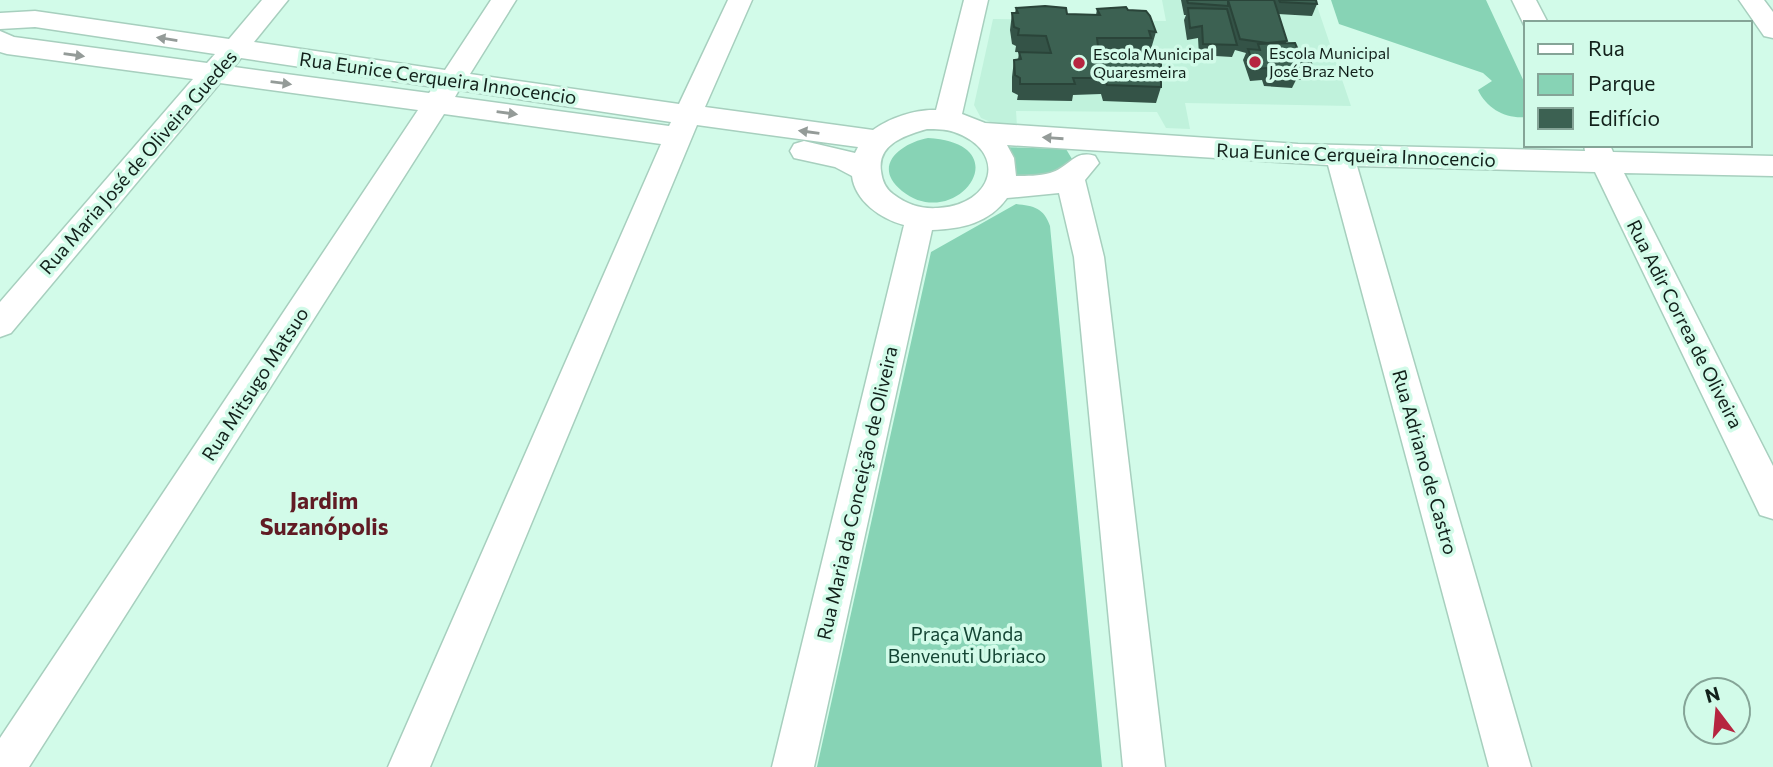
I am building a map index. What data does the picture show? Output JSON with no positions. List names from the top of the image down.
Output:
{
  "streets": {
    "street": [
      "Rua Eunice Cerqueira Innocencio",
      "Rua Maria José de Oliveira Guedes",
      "Rua Adir Correa de Oliveira",
      "Rua Mitsugo Matsuo",
      "Rua Adriano de Castro",
      "Rua Maria da Conceição de Oliveira"
    ]
  },
  "crossings": [
    ["Rua Eunice Cerqueira Innocencio", "Rua Maria José de Oliveira Guedes"],
    ["Rua Eunice Cerqueira Innocencio", "Rua Adir Correa de Oliveira"],
    ["Rua Eunice Cerqueira Innocencio", "Rua Mitsugo Matsuo"],
    ["Rua Eunice Cerqueira Innocencio", "Rua Adriano de Castro"],
    ["Rua Eunice Cerqueira Innocencio", "Rua Maria da Conceição de Oliveira"]
  ],
  "districts": ["Jardim Suzanópolis"],
  "parks": ["Praça Wanda Benvenuti Ubriaco"],
  "places": ["Escola Municipal José Braz Neto", "Escola Municipal Quaresmeira"],
  "legend": ["Rua", "Parque", "Edifício"],
  "north": "top"
}
